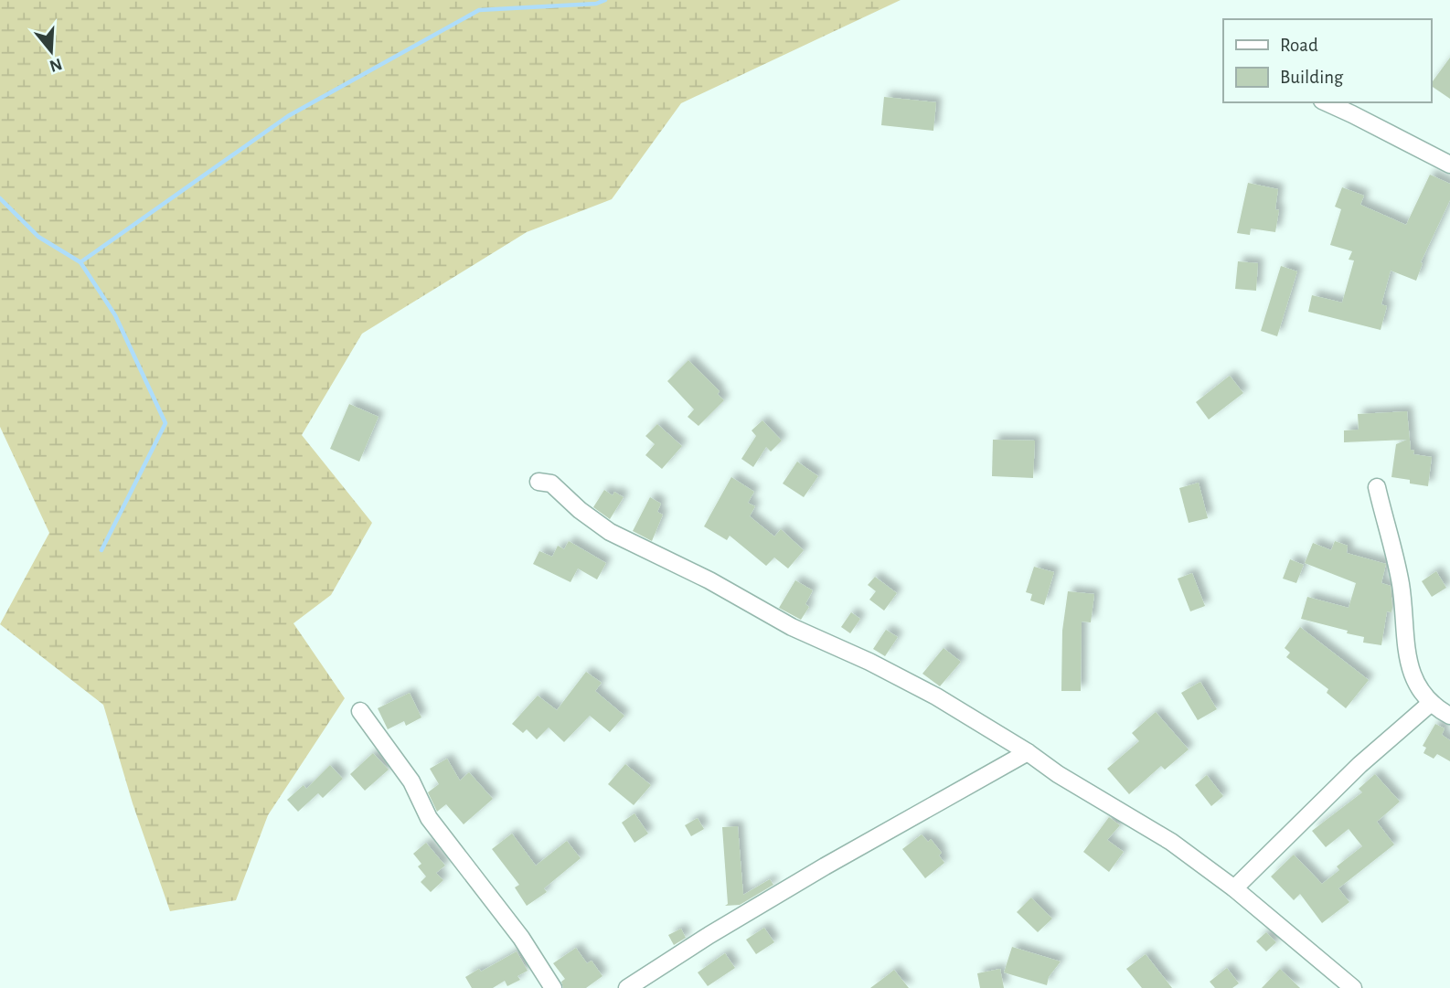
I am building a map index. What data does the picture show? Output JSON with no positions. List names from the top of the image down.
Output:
{
  "legend": ["Road", "Building"],
  "north": "bottom"
}
